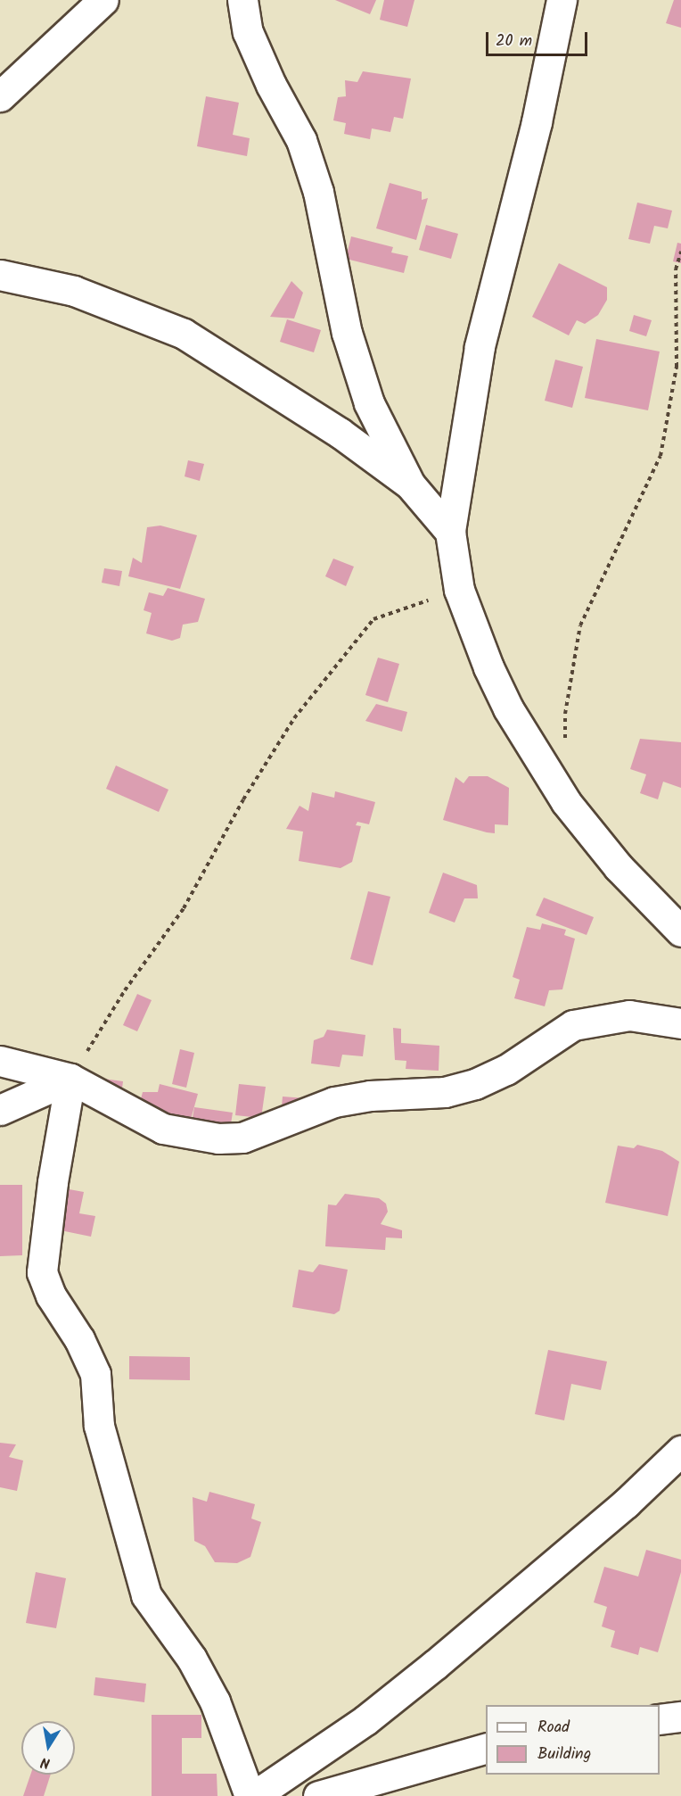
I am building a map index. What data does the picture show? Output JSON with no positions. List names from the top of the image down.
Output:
{
  "legend": ["Road", "Building"],
  "scale_bar": "20 m",
  "north": "bottom"
}
